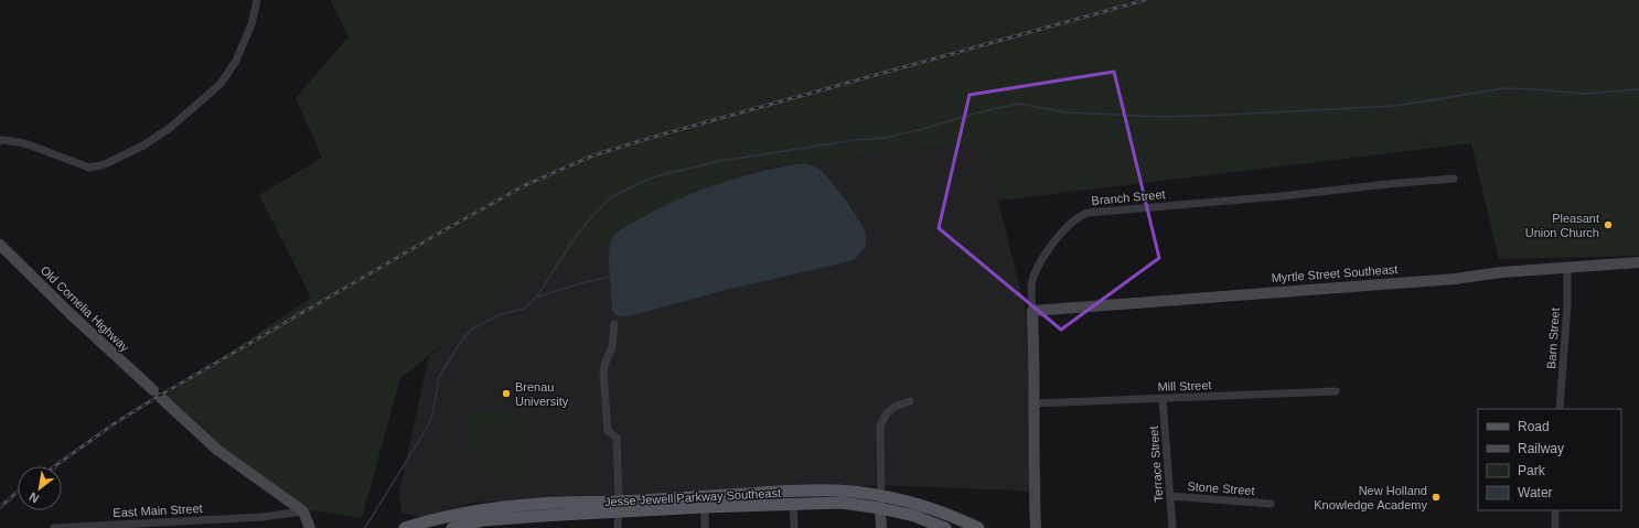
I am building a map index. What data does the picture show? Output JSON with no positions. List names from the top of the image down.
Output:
{
  "streets": {
    "main road": ["Jesse Jewell Parkway Southeast"],
    "street": [
      "Branch Street",
      "Myrtle Street Southeast",
      "Old Cornelia Highway",
      "Barn Street",
      "Mill Street",
      "Terrace Street",
      "Stone Street",
      "East Main Street"
    ]
  },
  "crossings": [
    ["Branch Street", "Myrtle Street Southeast"],
    ["Branch Street", "Mill Street"],
    ["Myrtle Street Southeast", "Barn Street"],
    ["Old Cornelia Highway", "East Main Street"],
    ["Mill Street", "Terrace Street"],
    ["Terrace Street", "Stone Street"]
  ],
  "places": ["Pleasant Union Church", "Brenau University", "New Holland Knowledge Academy"],
  "legend": [
    "Road",
    "Railway",
    "Park",
    "Water"
  ],
  "north": "bottom left"
}
